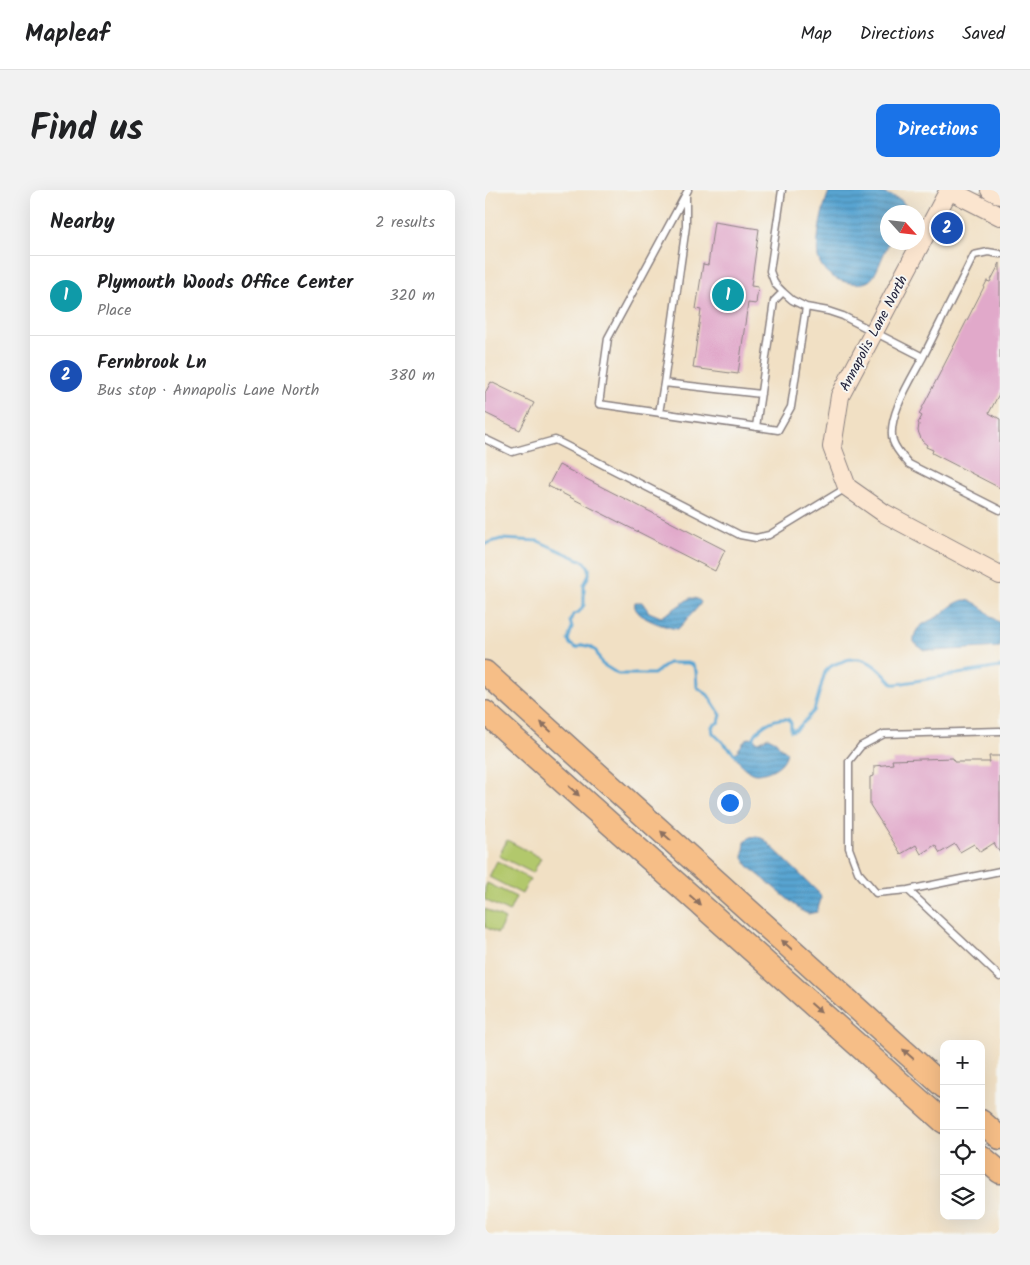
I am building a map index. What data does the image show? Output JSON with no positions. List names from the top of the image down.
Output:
{
  "streets": {
    "street": ["Annapolis Lane North"]
  },
  "north": "bottom right",
  "page": {
    "header": "Mapleaf",
    "nav": ["Map", "Directions", "Saved"],
    "title": "Find us",
    "buttons": "Directions",
    "heading": ["Nearby", "2 results"],
    "pins": ["2", "1"],
    "list": [
      {
        "mark": "1",
        "name": "Plymouth Woods Office Center",
        "note": "Place",
        "value": "320 m"
      },
      {
        "mark": "2",
        "name": "Fernbrook Ln",
        "note": "Bus stop · Annapolis Lane North",
        "value": "380 m"
      }
    ],
    "map_buttons": ["+", "−"]
  }
}
